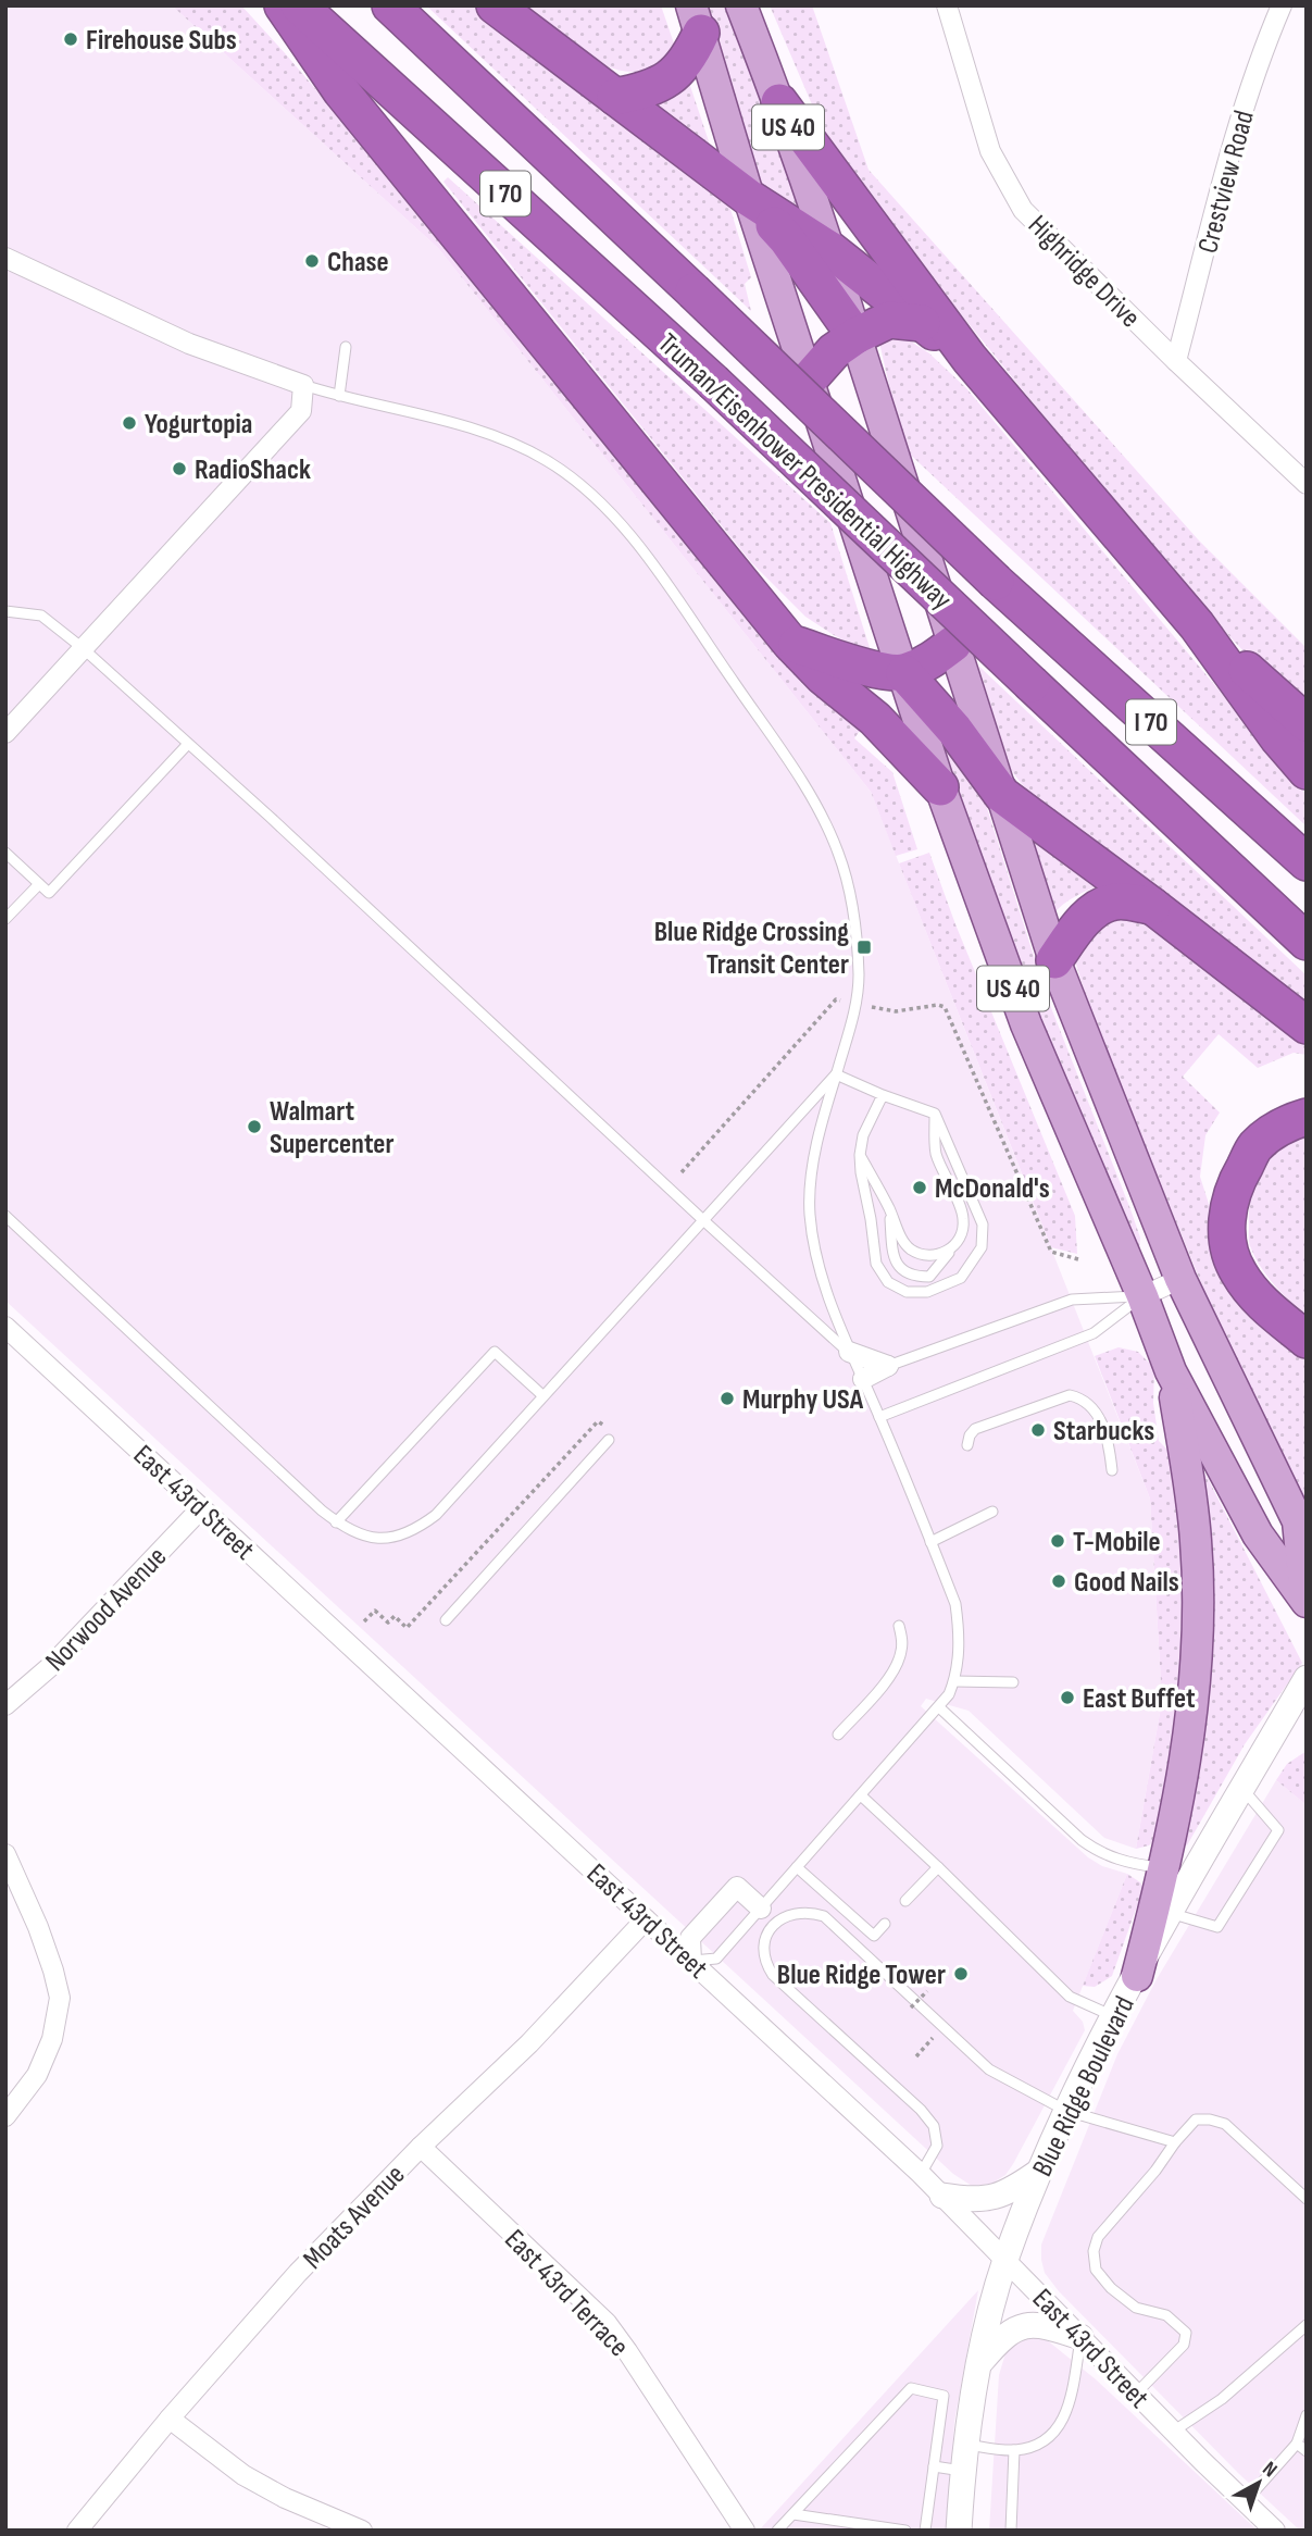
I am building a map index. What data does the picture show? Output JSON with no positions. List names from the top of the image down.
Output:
{
  "streets": {
    "highway": ["I 70", "Truman/Eisenhower Presidential Highway"],
    "main road": ["US 40"],
    "street": [
      "Crestview Road",
      "Highridge Drive",
      "East 43rd Street",
      "Norwood Avenue",
      "Blue Ridge Boulevard",
      "Moats Avenue",
      "East 43rd Terrace"
    ]
  },
  "crossings": [
    ["Crestview Road", "Highridge Drive"],
    ["East 43rd Street", "Norwood Avenue"],
    ["East 43rd Street", "Blue Ridge Boulevard"],
    ["East 43rd Street", "Moats Avenue"],
    ["Moats Avenue", "East 43rd Terrace"]
  ],
  "places": {
    "other": [
      "Firehouse Subs",
      "Chase",
      "Yogurtopia",
      "RadioShack",
      "Walmart Supercenter",
      "McDonald's",
      "Murphy USA",
      "Starbucks",
      "T-Mobile",
      "Good Nails",
      "East Buffet",
      "Blue Ridge Tower"
    ],
    "transit": ["Blue Ridge Crossing Transit Center"]
  },
  "north": "top right"
}
